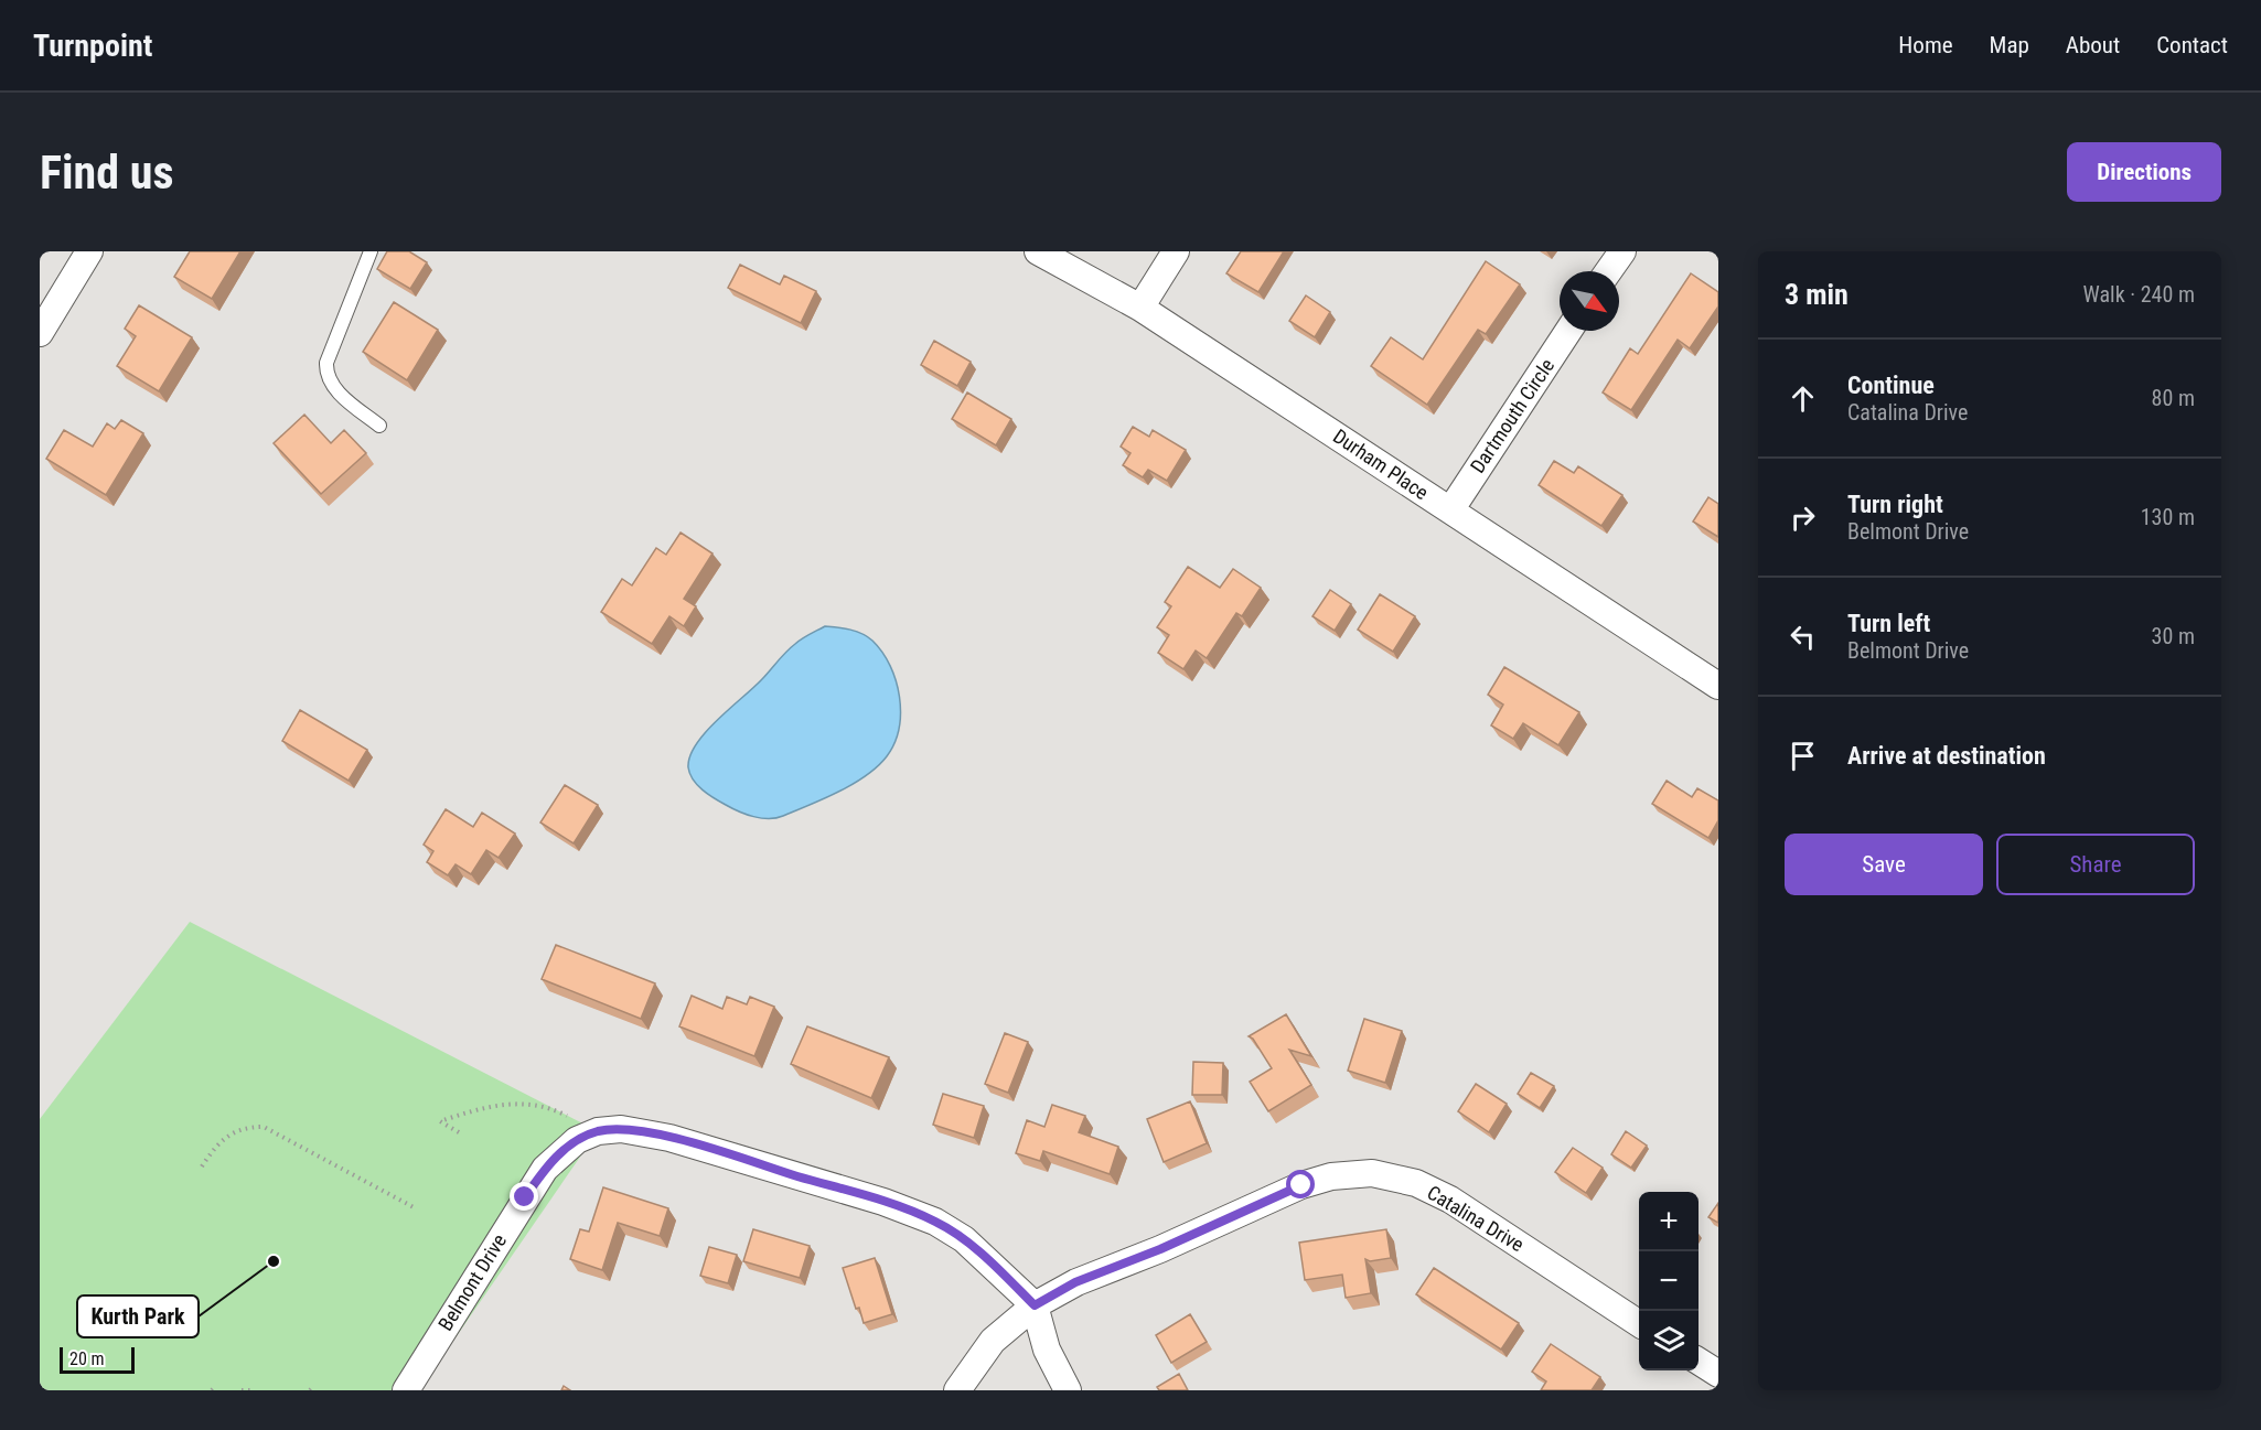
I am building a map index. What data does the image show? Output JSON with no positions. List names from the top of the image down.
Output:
{
  "streets": {
    "street": [
      "Dartmouth Circle",
      "Durham Place",
      "Catalina Drive",
      "Belmont Drive"
    ]
  },
  "crossings": [
    ["Dartmouth Circle", "Durham Place"],
    ["Catalina Drive", "Belmont Drive"]
  ],
  "places": ["Kurth Park"],
  "scale_bar": "20 m",
  "north": "bottom right",
  "page": {
    "header": "Turnpoint",
    "nav": [
      "Home",
      "Map",
      "About",
      "Contact"
    ],
    "buttons": [
      "Directions",
      ["Save", "Share"]
    ],
    "title": "Find us",
    "heading": ["3 min", "Walk · 240 m"],
    "list": [
      ["Continue", "Catalina Drive", "80 m"],
      ["Turn right", "Belmont Drive", "130 m"],
      ["Turn left", "Belmont Drive", "30 m"],
      "Arrive at destination"
    ],
    "map_buttons": ["+", "−"],
    "scale": "20 m"
  }
}
